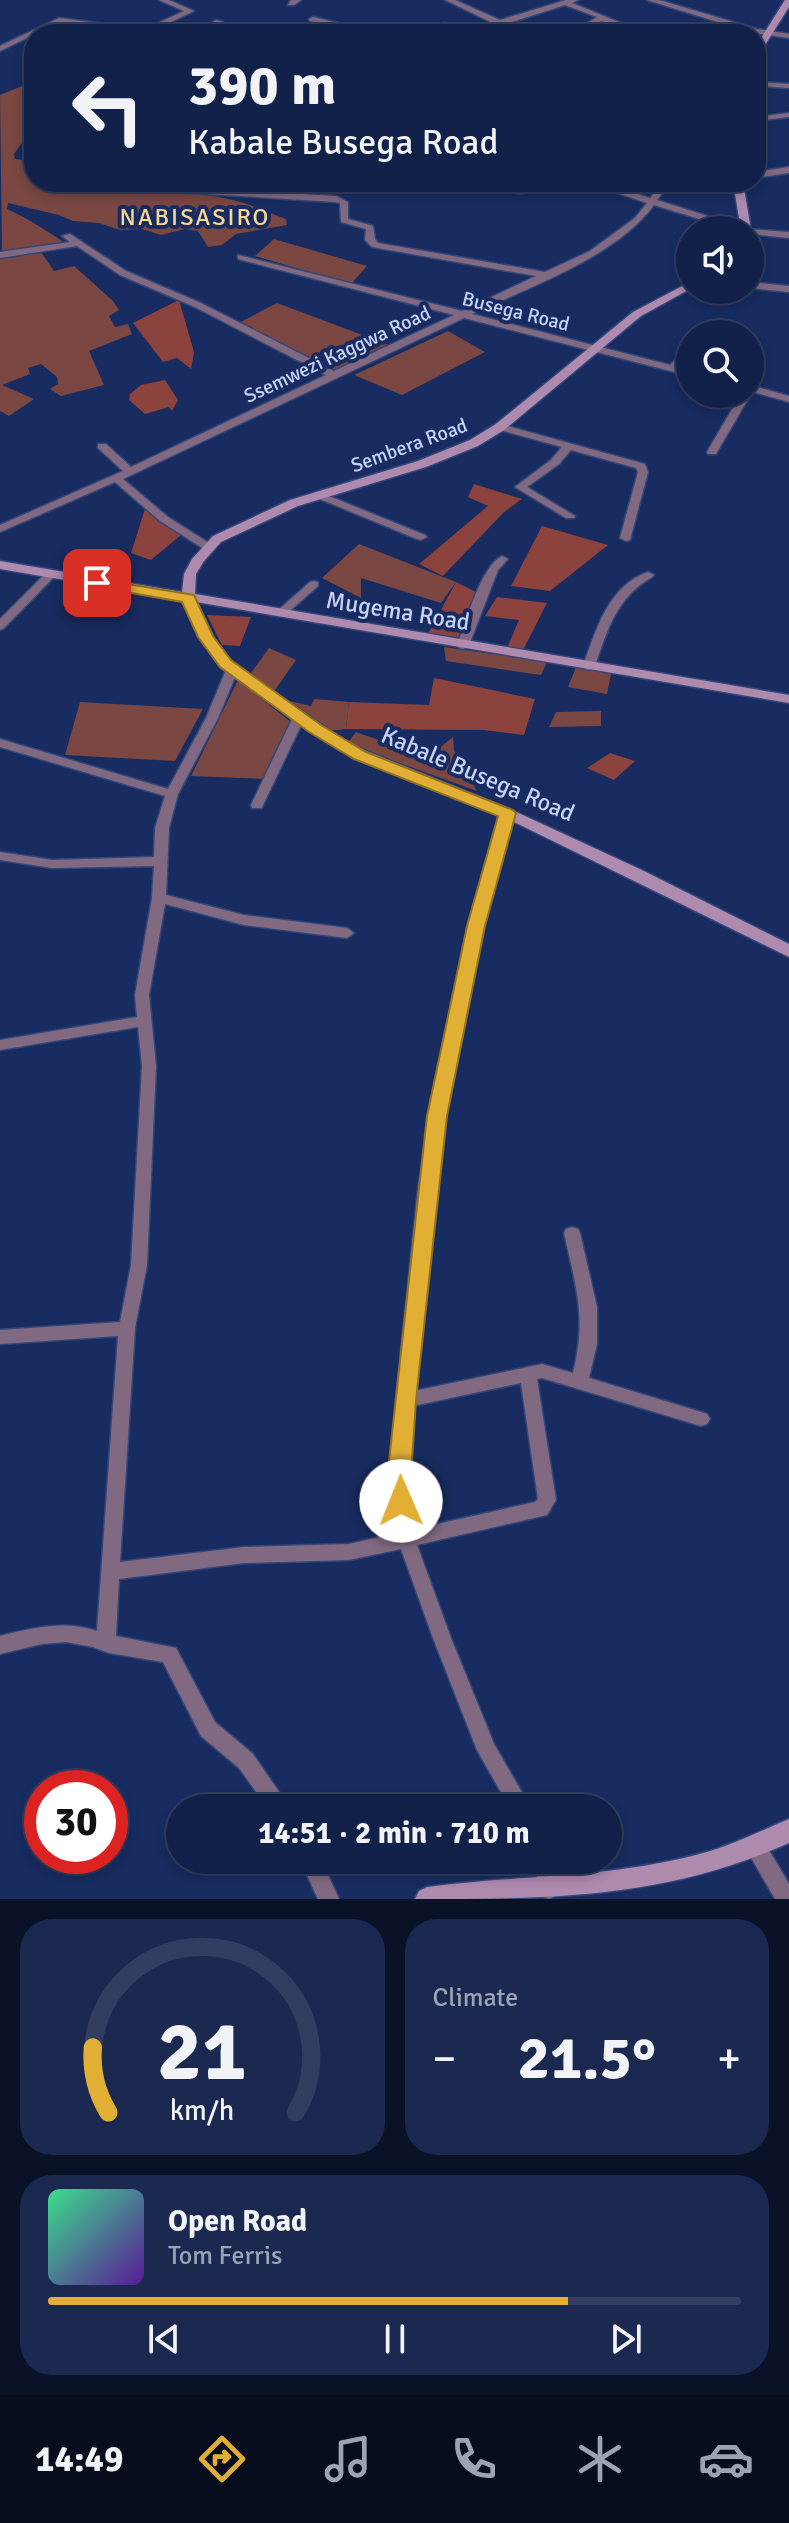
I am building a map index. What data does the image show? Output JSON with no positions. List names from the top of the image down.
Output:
{
  "streets": {
    "street": [
      "Busega Road",
      "Ssemwezi Kaggwa Road",
      "Sembera Road",
      "Mugema Road",
      "Kabale Busega Road"
    ]
  },
  "crossings": [
    ["Busega Road", "Ssemwezi Kaggwa Road"],
    ["Busega Road", "Sembera Road"],
    ["Mugema Road", "Kabale Busega Road"]
  ],
  "districts": ["NABISASIRO"],
  "page": {
    "turn": ["390 m", "Kabale Busega Road"],
    "limit": "30",
    "trip": "14:51 · 2 min · 710 m",
    "tile": "Climate",
    "heat": ["−", "21.5°", "+"],
    "song": ["Open Road", "Tom Ferris"],
    "tabs": "14:49",
    "gauge": ["21", "km/h"]
  }
}
